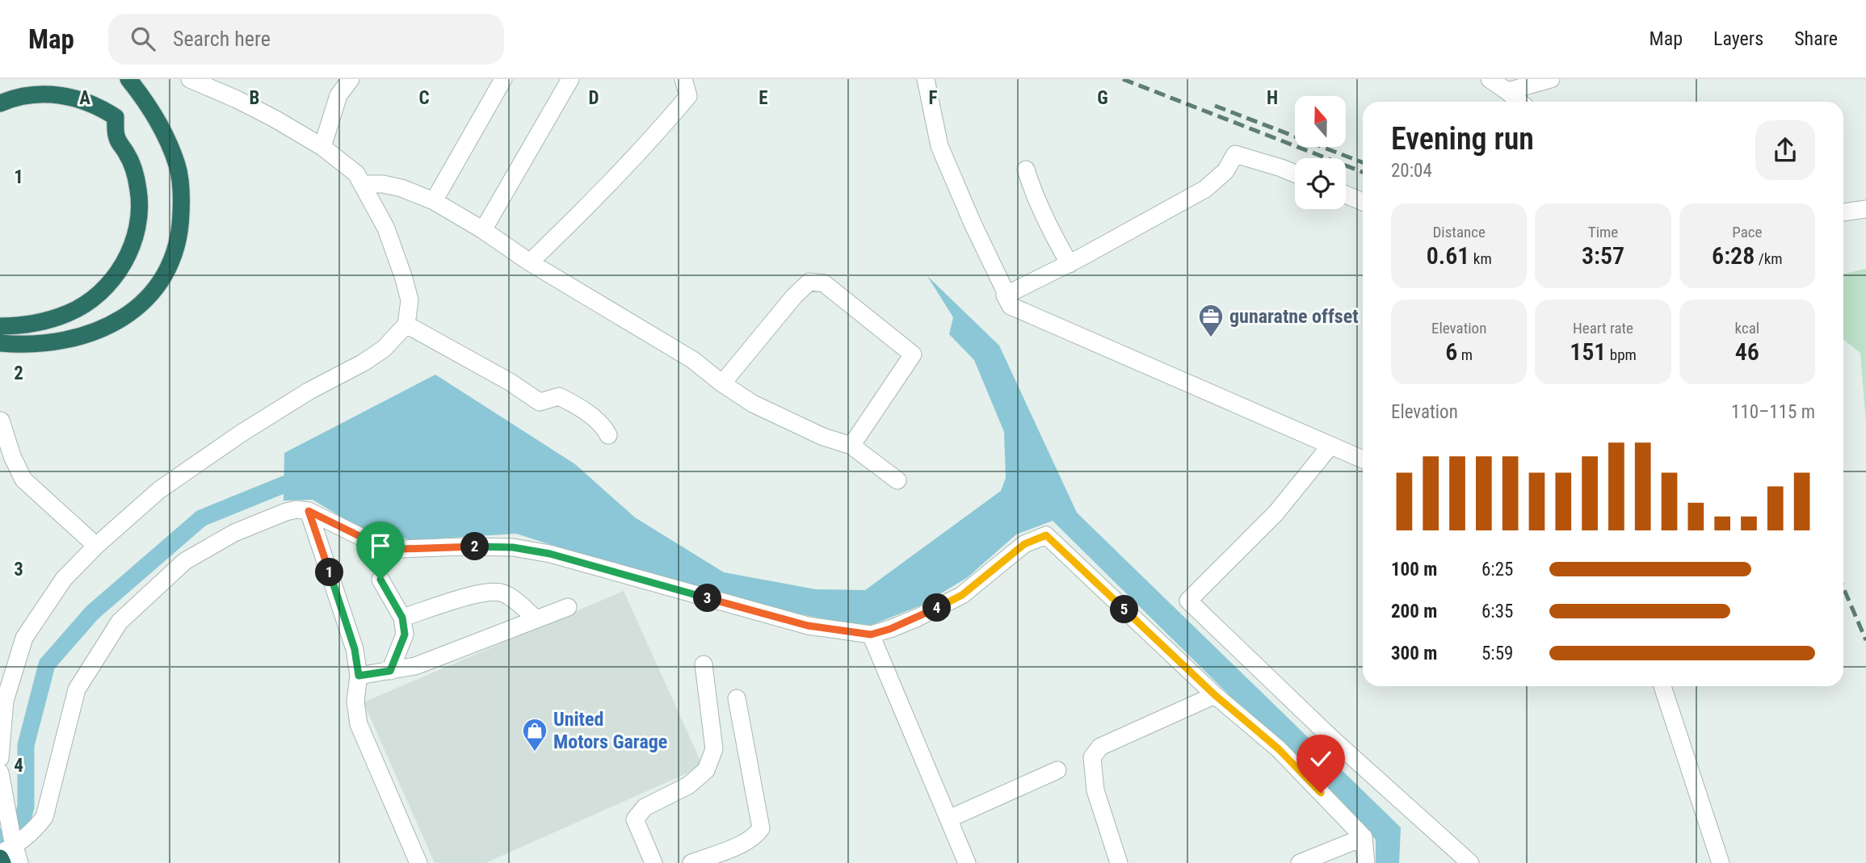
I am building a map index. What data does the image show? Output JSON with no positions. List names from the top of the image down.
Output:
{
  "places": {
    "office": ["gunaratne offset"],
    "shop": ["United Motors Garage"]
  },
  "north": "top",
  "page": {
    "header": "Map",
    "search": "Search here",
    "nav": ["Map", "Layers", "Share"],
    "heading": ["Evening run", "20:04"],
    "stats": [
      ["Distance", "0.61 km"],
      ["Time", "3:57"],
      ["Pace", "6:28 /km"],
      ["Elevation", "6 m"],
      ["Heart rate", "151 bpm"],
      ["kcal", "46"]
    ],
    "chart": ["Elevation", "110–115 m"],
    "pins": [
      "2",
      "1",
      "3",
      "4",
      "5"
    ],
    "list": [
      {
        "name": "100 m",
        "note": "6:25"
      },
      {
        "name": "200 m",
        "note": "6:35"
      },
      {
        "name": "300 m",
        "note": "5:59"
      }
    ]
  },
  "grid": {
    "columns": [
      "A",
      "B",
      "C",
      "D",
      "E",
      "F",
      "G",
      "H"
    ],
    "rows": [
      "1",
      "2",
      "3",
      "4"
    ]
  }
}
